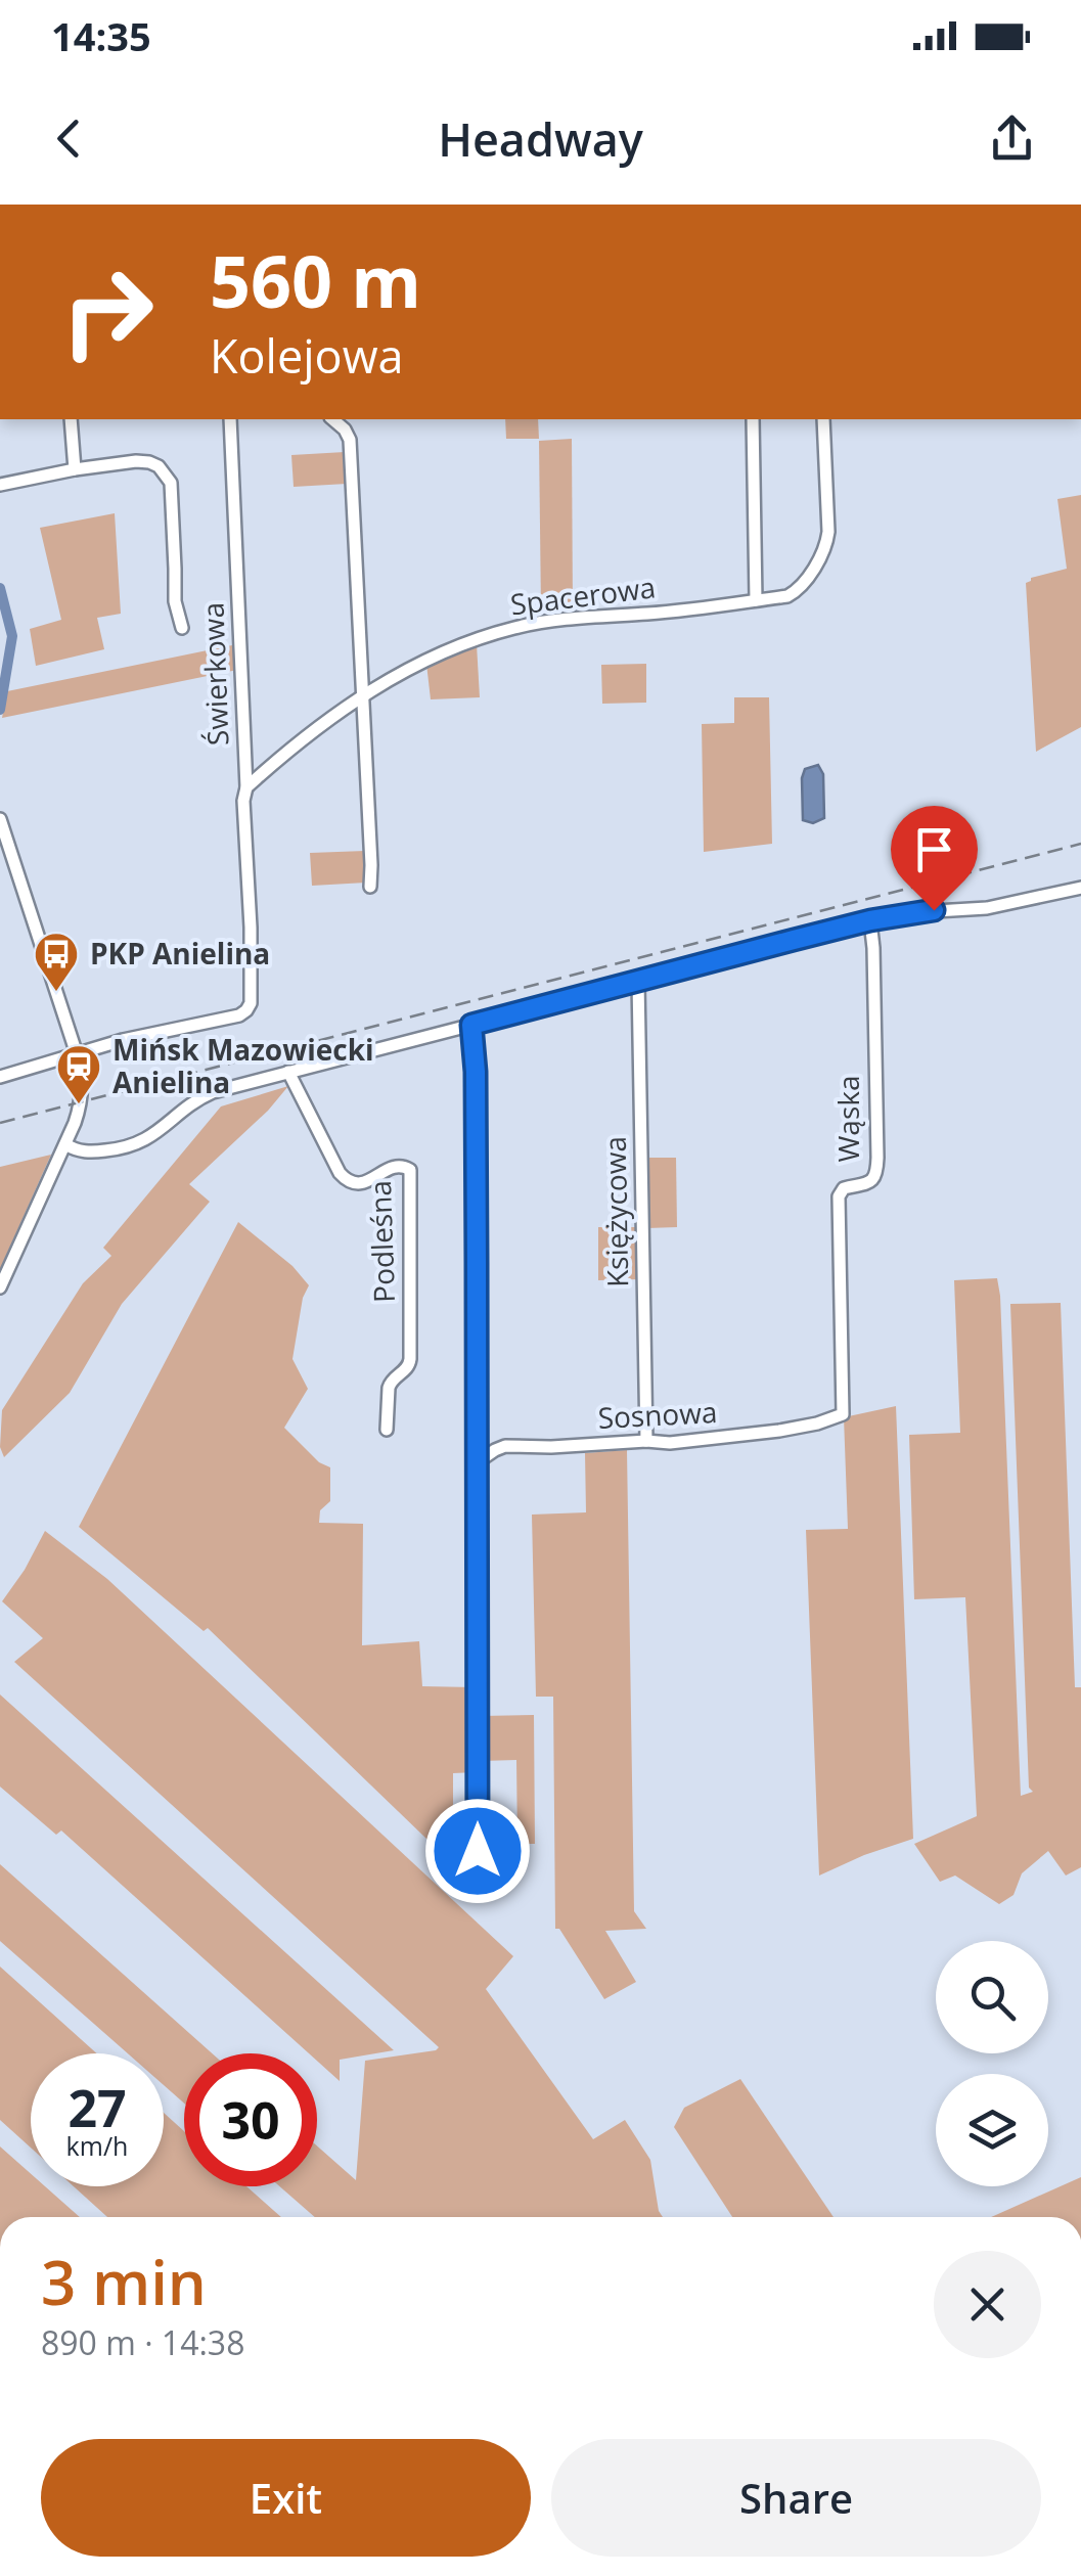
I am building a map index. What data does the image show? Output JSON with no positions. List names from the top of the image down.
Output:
{
  "streets": {
    "street": [
      "Spacerowa",
      "Świerkowa",
      "Wąska",
      "Księżycowa",
      "Podleśna",
      "Sosnowa"
    ]
  },
  "crossings": [
    ["Spacerowa", "Świerkowa"],
    ["Wąska", "Sosnowa"],
    ["Księżycowa", "Sosnowa"]
  ],
  "places": {
    "bus stop": ["PKP Anielina"],
    "station": ["Mińsk Mazowiecki Anielina"]
  },
  "page": {
    "status": "14:35",
    "header": "Headway",
    "turn": ["560 m", "Kolejowa"],
    "speed": "27 km/h",
    "limit": "30",
    "heading": ["3 min", "890 m · 14:38"],
    "buttons": ["Exit", "Share"]
  }
}
